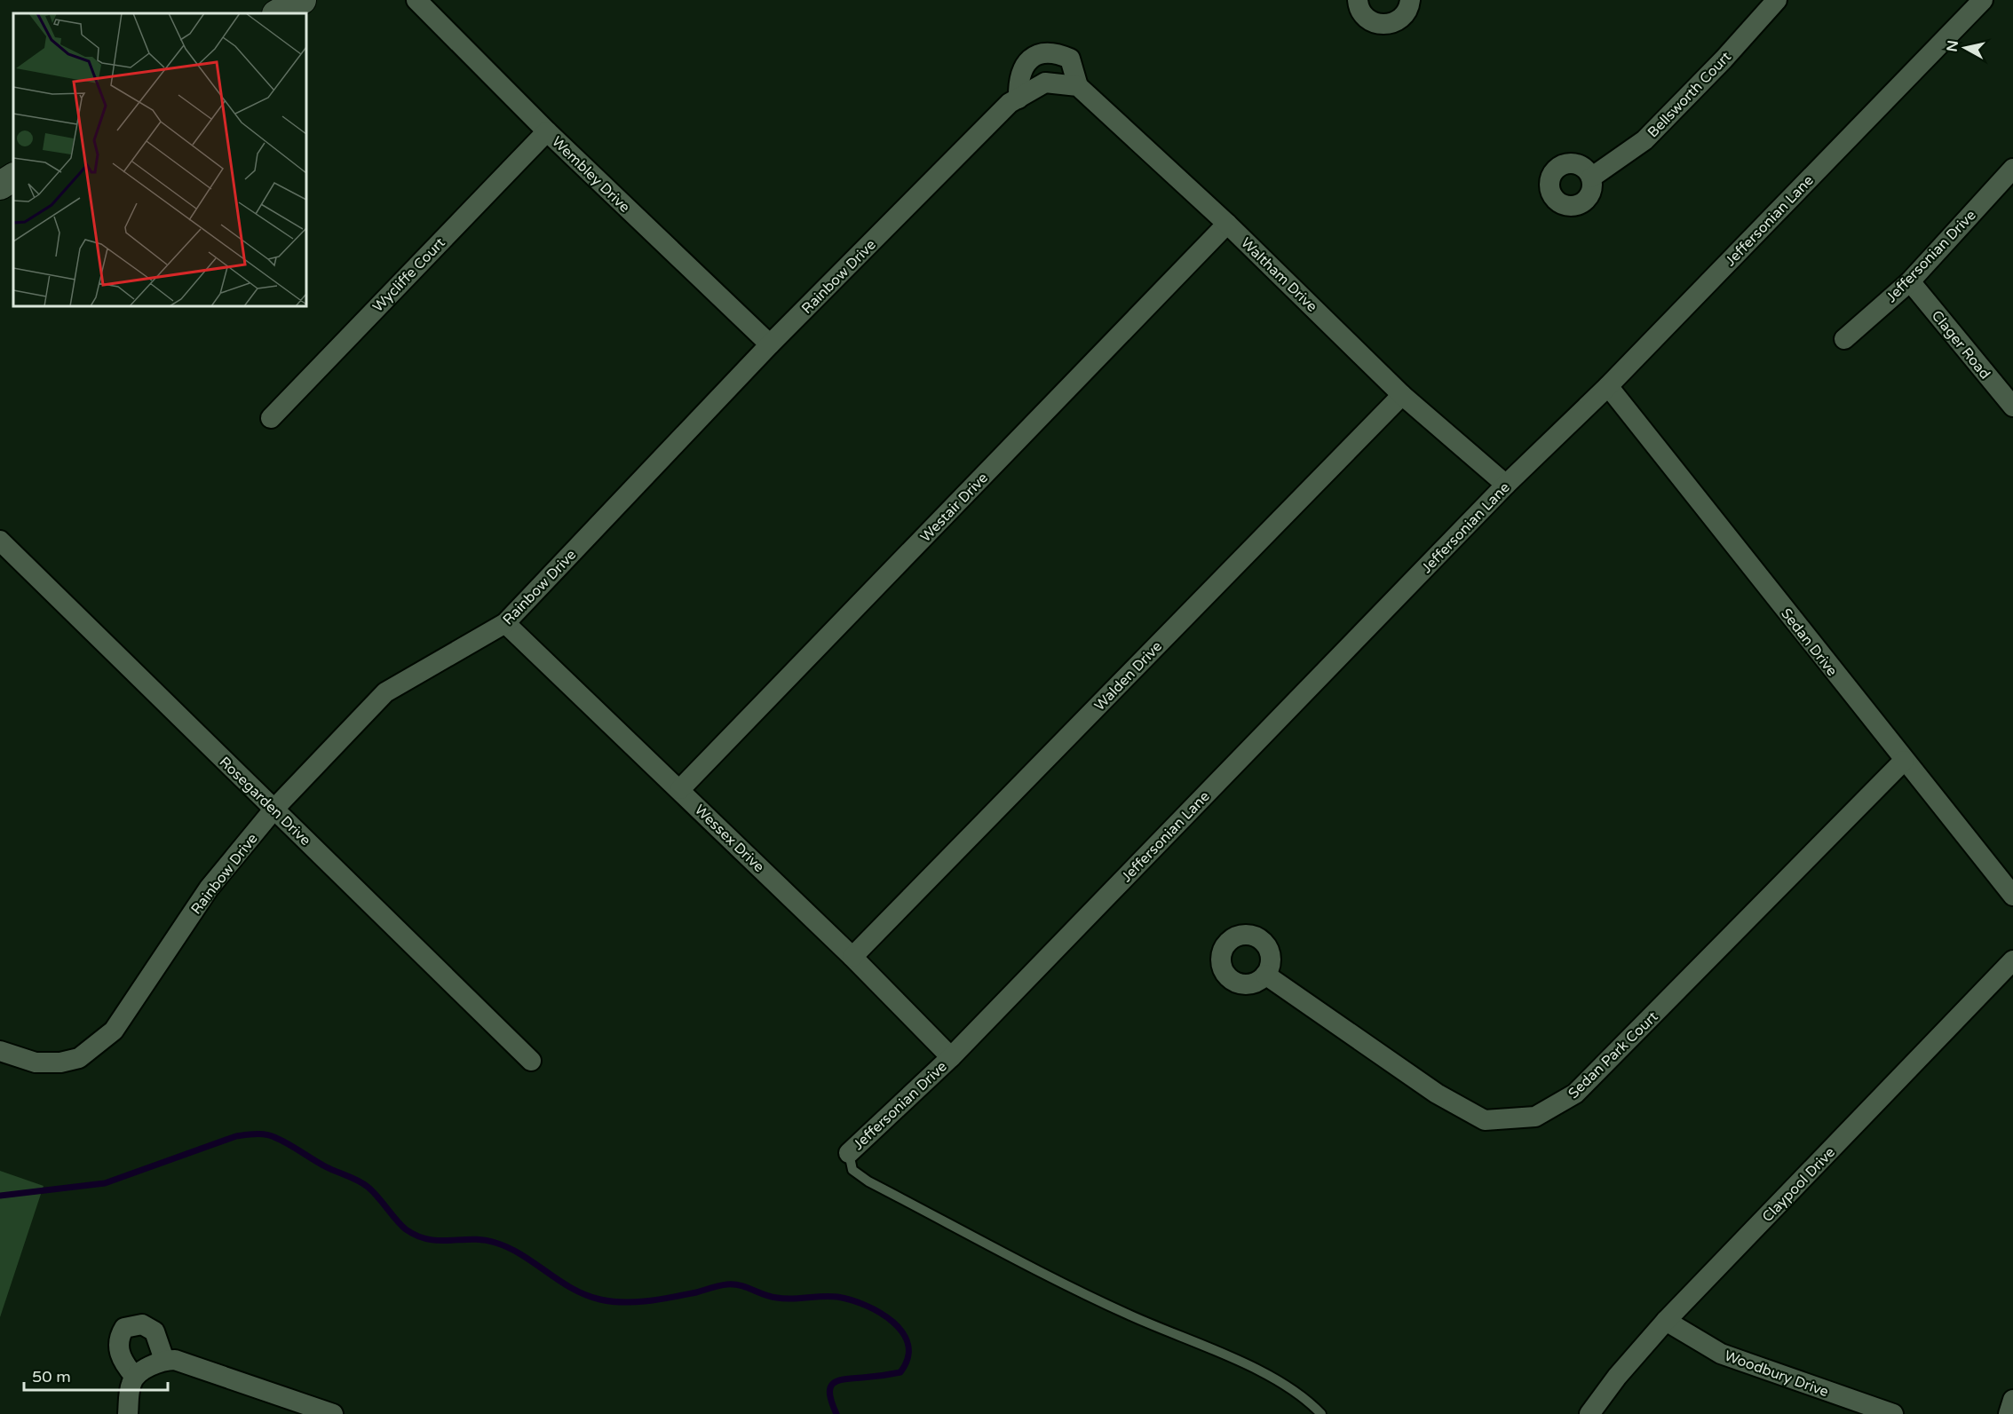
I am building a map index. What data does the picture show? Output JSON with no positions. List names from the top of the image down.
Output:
{
  "streets": {
    "street": [
      "Bellsworth Court",
      "Wembley Drive",
      "Jeffersonian Lane",
      "Jeffersonian Drive",
      "Wycliffe Court",
      "Waltham Drive",
      "Rainbow Drive",
      "Clager Road",
      "Westair Drive",
      "Sedan Drive",
      "Walden Drive",
      "Rosegarden Drive",
      "Wessex Drive",
      "Sedan Park Court",
      "Claypool Drive",
      "Woodbury Drive"
    ]
  },
  "crossings": [
    ["Wembley Drive", "Wycliffe Court"],
    ["Wembley Drive", "Rainbow Drive"],
    ["Jeffersonian Lane", "Jeffersonian Drive"],
    ["Jeffersonian Lane", "Waltham Drive"],
    ["Jeffersonian Lane", "Sedan Drive"],
    ["Jeffersonian Lane", "Wessex Drive"],
    ["Jeffersonian Drive", "Clager Road"],
    ["Jeffersonian Drive", "Wessex Drive"],
    ["Waltham Drive", "Rainbow Drive"],
    ["Waltham Drive", "Westair Drive"],
    ["Waltham Drive", "Walden Drive"],
    ["Rainbow Drive", "Rosegarden Drive"],
    ["Rainbow Drive", "Wessex Drive"],
    ["Westair Drive", "Wessex Drive"],
    ["Sedan Drive", "Sedan Park Court"],
    ["Walden Drive", "Wessex Drive"],
    ["Claypool Drive", "Woodbury Drive"]
  ],
  "scale_bar": "50 m",
  "north": "left"
}
